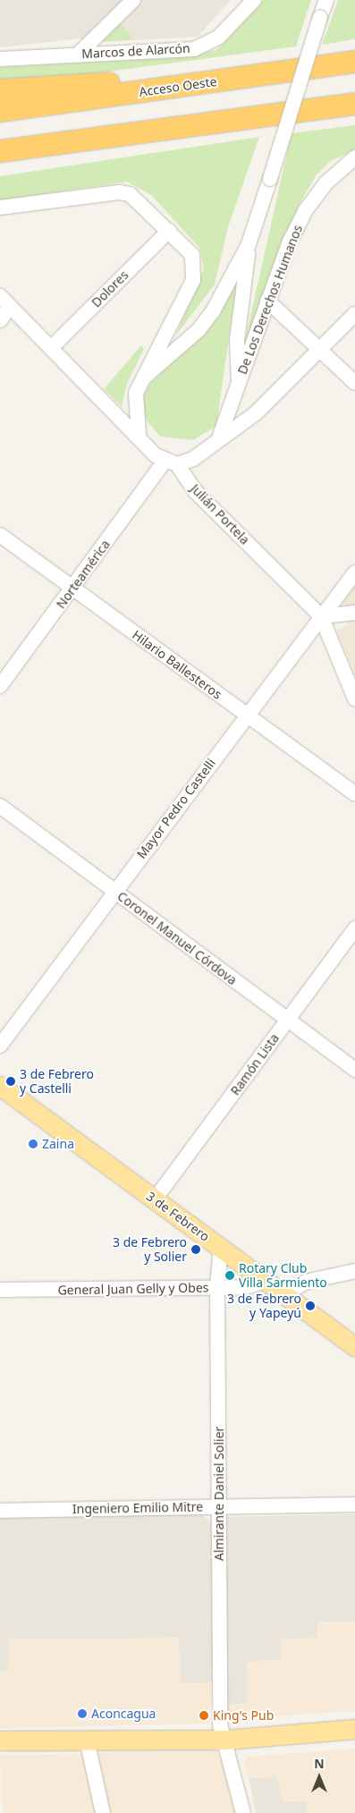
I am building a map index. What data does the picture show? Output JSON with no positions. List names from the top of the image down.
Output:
{
  "streets": {
    "highway": ["Acceso Oeste"],
    "main road": ["3 de Febrero"],
    "street": [
      "Marcos de Alarcón",
      "Dolores",
      "De Los Derechos Humanos",
      "Julián Portela",
      "Norteamérica",
      "Hilario Ballesteros",
      "Mayor Pedro Castelli",
      "Coronel Manuel Córdova",
      "Ramón Lista",
      "General Juan Gelly y Obes",
      "Almirante Daniel Solier",
      "Ingeniero Emilio Mitre"
    ]
  },
  "crossings": [
    ["Dolores", "Julián Portela"],
    ["Julián Portela", "Norteamérica"],
    ["Julián Portela", "Mayor Pedro Castelli"],
    ["Norteamérica", "Hilario Ballesteros"],
    ["Hilario Ballesteros", "Mayor Pedro Castelli"],
    ["Mayor Pedro Castelli", "Coronel Manuel Córdova"],
    ["Coronel Manuel Córdova", "Ramón Lista"],
    ["Ramón Lista", "3 de Febrero"],
    ["3 de Febrero", "General Juan Gelly y Obes"],
    ["3 de Febrero", "Almirante Daniel Solier"],
    ["General Juan Gelly y Obes", "Almirante Daniel Solier"],
    ["Almirante Daniel Solier", "Ingeniero Emilio Mitre"]
  ],
  "places": [
    "3 de Febrero y Castelli",
    "Zaina",
    "3 de Febrero y Solier",
    "Rotary Club Villa Sarmiento",
    "3 de Febrero y Yapeyú",
    "Aconcagua",
    "King's Pub"
  ],
  "north": "top"
}
